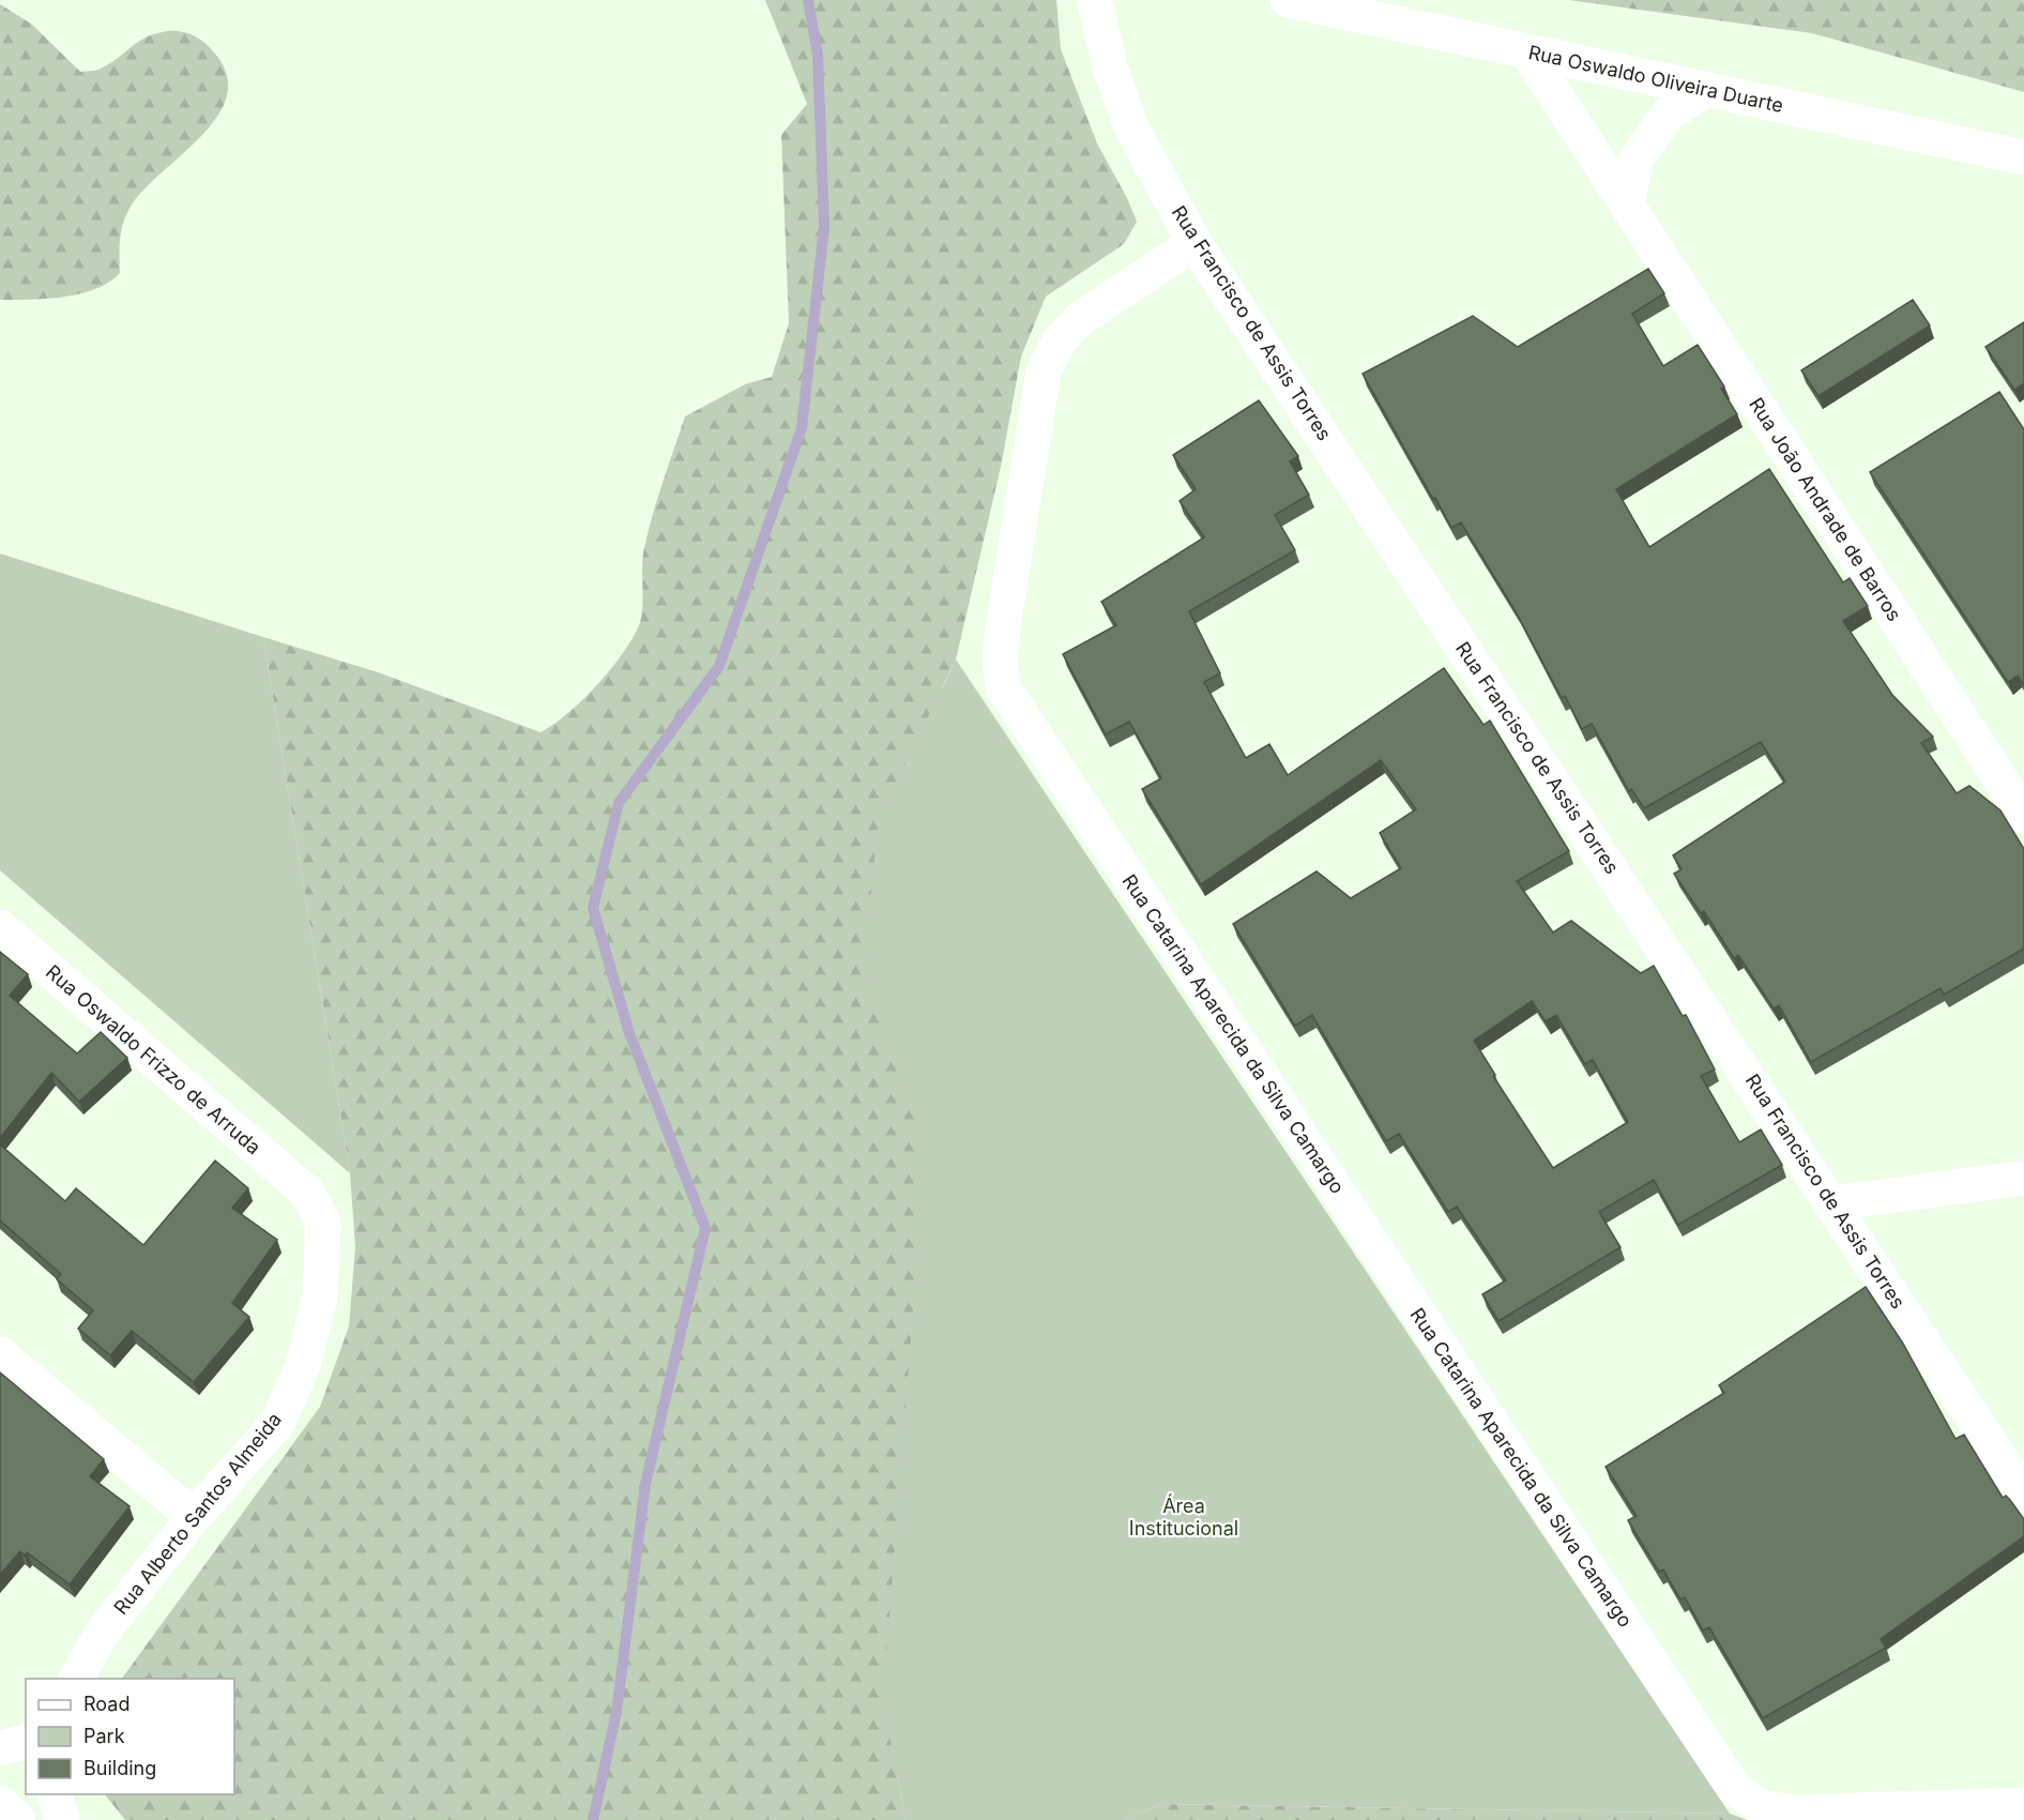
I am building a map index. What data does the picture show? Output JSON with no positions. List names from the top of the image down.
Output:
{
  "streets": {
    "street": [
      "Rua Oswaldo Oliveira Duarte",
      "Rua Francisco de Assis Torres",
      "Rua João Andrade de Barros",
      "Rua Catarina Aparecida da Silva Camargo",
      "Rua Oswaldo Frizzo de Arruda",
      "Rua Alberto Santos Almeida"
    ]
  },
  "crossings": [
    ["Rua Oswaldo Oliveira Duarte", "Rua João Andrade de Barros"],
    ["Rua Francisco de Assis Torres", "Rua Catarina Aparecida da Silva Camargo"],
    ["Rua Oswaldo Frizzo de Arruda", "Rua Alberto Santos Almeida"]
  ],
  "parks": ["Área Institucional"],
  "legend": ["Road", "Park", "Building"]
}
